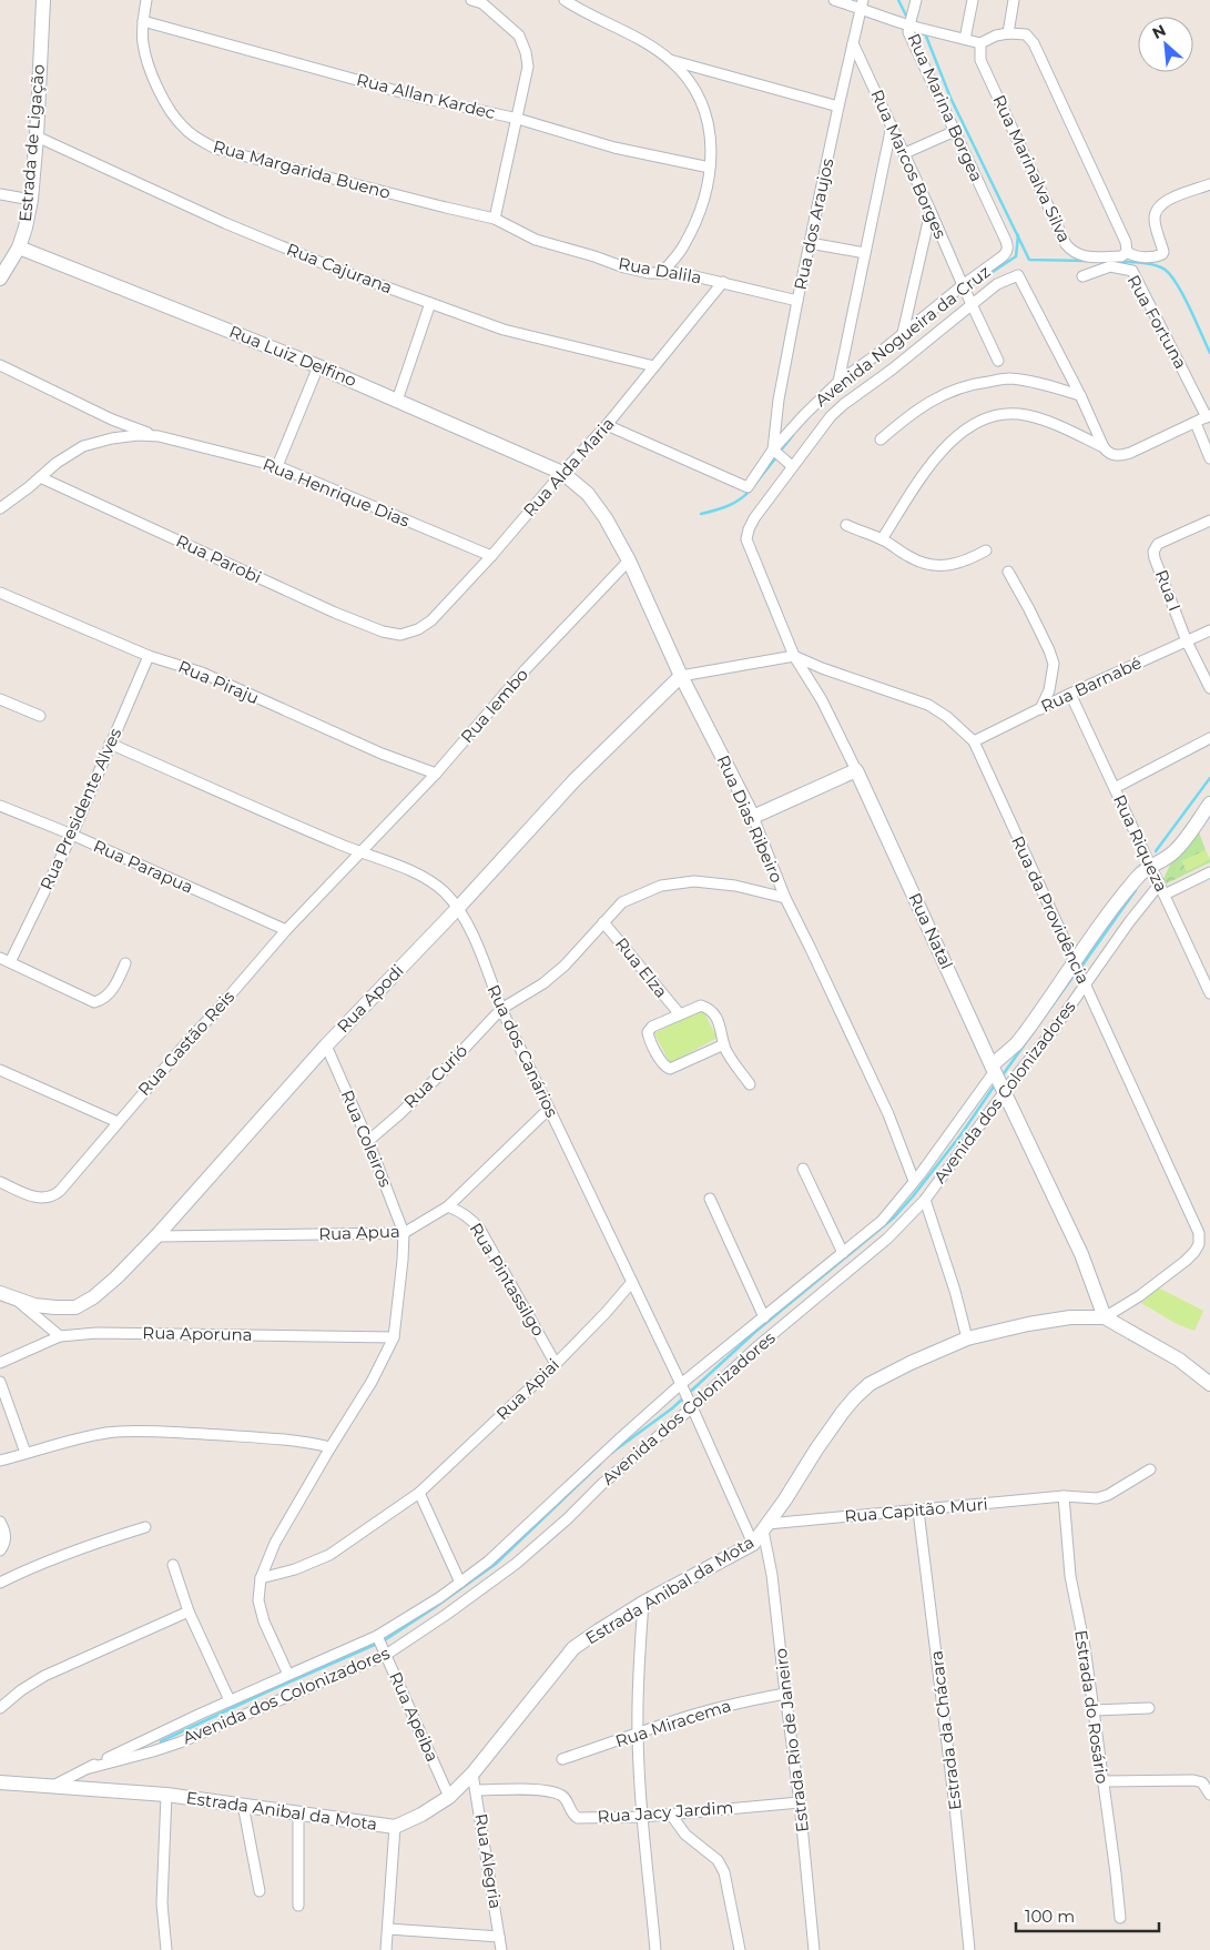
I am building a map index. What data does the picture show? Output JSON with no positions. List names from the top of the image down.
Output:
{
  "streets": {
    "street": [
      "Rua Allan Kardec",
      "Rua Marina Borgea",
      "Estrada de Ligação",
      "Rua Marcos Borges",
      "Rua Marinalva Silva",
      "Rua Margarida Bueno",
      "Rua dos Araujos",
      "Rua Cajurana",
      "Rua Dalila",
      "Rua Fortuna",
      "Avenida Nogueira da Cruz",
      "Rua Luiz Delfino",
      "Rua Alda Maria",
      "Rua Henrique Dias",
      "Rua Parobi",
      "Rua I",
      "Rua Piraju",
      "Rua Barnabé",
      "Rua Iembo",
      "Rua Presidente Alves",
      "Rua Dias Ribeiro",
      "Rua Riqueza",
      "Rua Parapua",
      "Rua da Providência",
      "Rua Natal",
      "Rua Elza",
      "Rua Apodi",
      "Rua Gastão Reis",
      "Rua dos Canários",
      "Rua Curió",
      "Avenida dos Colonizadores",
      "Rua Coleiros",
      "Rua Apua",
      "Rua Pintassilgo",
      "Rua Aporuna",
      "Rua Apiai",
      "Rua Capitão Muri",
      "Estrada Anibal da Mota",
      "Estrada do Rosário",
      "Rua Apeiba",
      "Rua Miracema",
      "Estrada da Chácara",
      "Estrada Rio de Janeiro",
      "Rua Jacy Jardim",
      "Rua Alegria"
    ]
  },
  "crossings": [
    ["Rua Allan Kardec", "Rua Margarida Bueno"],
    ["Rua Marina Borgea", "Rua dos Araujos"],
    ["Rua Marina Borgea", "Avenida Nogueira da Cruz"],
    ["Estrada de Ligação", "Rua Cajurana"],
    ["Estrada de Ligação", "Rua Luiz Delfino"],
    ["Rua Marcos Borges", "Rua dos Araujos"],
    ["Rua Marcos Borges", "Avenida Nogueira da Cruz"],
    ["Rua Margarida Bueno", "Rua Dalila"],
    ["Rua dos Araujos", "Rua Dalila"],
    ["Rua dos Araujos", "Avenida Nogueira da Cruz"],
    ["Rua Cajurana", "Rua Alda Maria"],
    ["Rua Dalila", "Rua Alda Maria"],
    ["Avenida Nogueira da Cruz", "Rua Alda Maria"],
    ["Avenida Nogueira da Cruz", "Rua Natal"],
    ["Rua Luiz Delfino", "Rua Alda Maria"],
    ["Rua Luiz Delfino", "Rua Dias Ribeiro"],
    ["Rua Alda Maria", "Rua Henrique Dias"],
    ["Rua Alda Maria", "Rua Parobi"],
    ["Rua Alda Maria", "Rua Dias Ribeiro"],
    ["Rua Henrique Dias", "Rua Parobi"],
    ["Rua I", "Rua Barnabé"],
    ["Rua Piraju", "Rua Iembo"],
    ["Rua Piraju", "Rua Presidente Alves"],
    ["Rua Barnabé", "Rua Riqueza"],
    ["Rua Barnabé", "Rua da Providência"],
    ["Rua Iembo", "Rua Dias Ribeiro"],
    ["Rua Iembo", "Rua Gastão Reis"],
    ["Rua Iembo", "Rua dos Canários"],
    ["Rua Presidente Alves", "Rua Parapua"],
    ["Rua Presidente Alves", "Rua dos Canários"],
    ["Rua Dias Ribeiro", "Rua Apodi"],
    ["Rua Dias Ribeiro", "Rua Curió"],
    ["Rua Dias Ribeiro", "Avenida dos Colonizadores"],
    ["Rua Riqueza", "Avenida dos Colonizadores"],
    ["Rua Parapua", "Rua Gastão Reis"],
    ["Rua da Providência", "Rua Natal"],
    ["Rua da Providência", "Avenida dos Colonizadores"],
    ["Rua da Providência", "Estrada Anibal da Mota"],
    ["Rua Natal", "Avenida dos Colonizadores"],
    ["Rua Natal", "Estrada Anibal da Mota"],
    ["Rua Elza", "Rua Curió"],
    ["Rua Apodi", "Rua dos Canários"],
    ["Rua Apodi", "Rua Coleiros"],
    ["Rua Apodi", "Rua Apua"],
    ["Rua Gastão Reis", "Rua dos Canários"],
    ["Rua dos Canários", "Rua Curió"],
    ["Rua dos Canários", "Avenida dos Colonizadores"],
    ["Rua dos Canários", "Rua Apua"],
    ["Rua dos Canários", "Rua Apiai"],
    ["Rua dos Canários", "Estrada Anibal da Mota"],
    ["Rua Curió", "Rua Coleiros"],
    ["Avenida dos Colonizadores", "Estrada Anibal da Mota"],
    ["Avenida dos Colonizadores", "Rua Apeiba"],
    ["Rua Coleiros", "Rua Apua"],
    ["Rua Apua", "Rua Pintassilgo"],
    ["Rua Pintassilgo", "Rua Apiai"],
    ["Rua Capitão Muri", "Estrada Anibal da Mota"],
    ["Rua Capitão Muri", "Estrada do Rosário"],
    ["Rua Capitão Muri", "Estrada da Chácara"],
    ["Rua Capitão Muri", "Estrada Rio de Janeiro"],
    ["Estrada Anibal da Mota", "Rua Apeiba"],
    ["Estrada Anibal da Mota", "Estrada Rio de Janeiro"],
    ["Estrada Anibal da Mota", "Rua Alegria"],
    ["Rua Miracema", "Estrada Rio de Janeiro"],
    ["Estrada Rio de Janeiro", "Rua Jacy Jardim"],
    ["Rua Jacy Jardim", "Rua Alegria"]
  ],
  "scale_bar": "100 m",
  "north": "top left"
}
